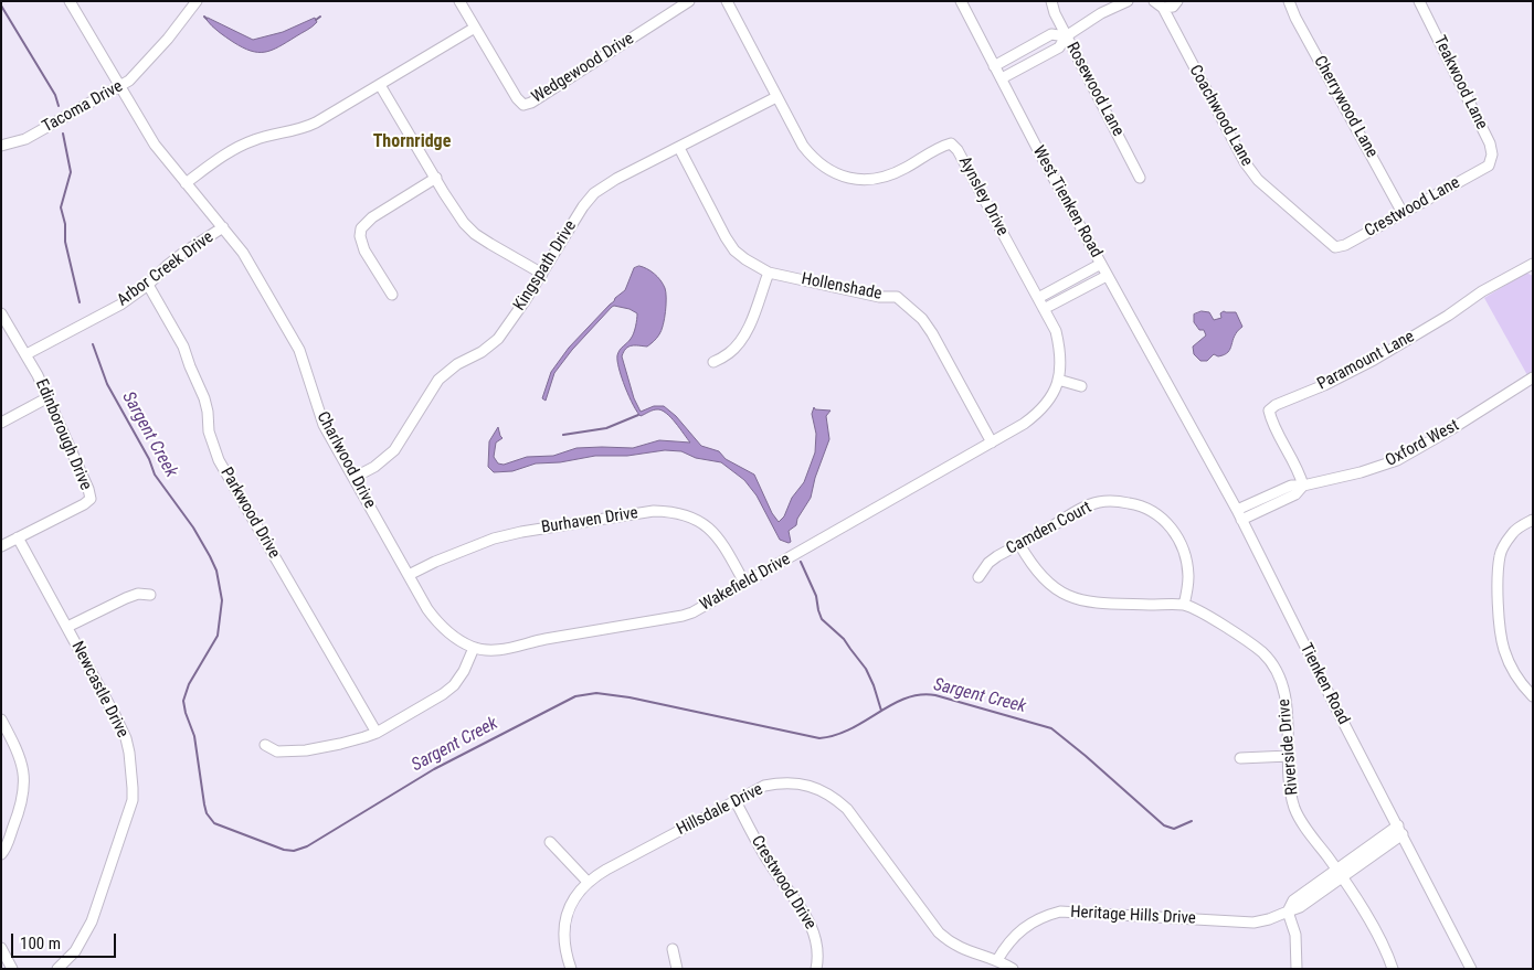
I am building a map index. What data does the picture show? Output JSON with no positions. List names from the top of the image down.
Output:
{
  "streets": {
    "street": [
      "Wedgewood Drive",
      "Teakwood Lane",
      "Rosewood Lane",
      "Tacoma Drive",
      "Cherrywood Lane",
      "Coachwood Lane",
      "Aynsley Drive",
      "West Tienken Road",
      "Crestwood Lane",
      "Kingspath Drive",
      "Arbor Creek Drive",
      "Hollenshade",
      "Paramount Lane",
      "Edinborough Drive",
      "Oxford West",
      "Charlwood Drive",
      "Parkwood Drive",
      "Burhaven Drive",
      "Camden Court",
      "Wakefield Drive",
      "Tienken Road",
      "Newcastle Drive",
      "Riverside Drive",
      "Hillsdale Drive",
      "Crestwood Drive",
      "Heritage Hills Drive"
    ]
  },
  "crossings": [
    ["Teakwood Lane", "Crestwood Lane"],
    ["Cherrywood Lane", "Crestwood Lane"],
    ["Coachwood Lane", "Crestwood Lane"],
    ["Aynsley Drive", "Kingspath Drive"],
    ["Aynsley Drive", "Wakefield Drive"],
    ["West Tienken Road", "Tienken Road"],
    ["Kingspath Drive", "Hollenshade"],
    ["Kingspath Drive", "Charlwood Drive"],
    ["Arbor Creek Drive", "Edinborough Drive"],
    ["Arbor Creek Drive", "Charlwood Drive"],
    ["Arbor Creek Drive", "Parkwood Drive"],
    ["Hollenshade", "Wakefield Drive"],
    ["Paramount Lane", "Oxford West"],
    ["Edinborough Drive", "Newcastle Drive"],
    ["Oxford West", "Tienken Road"],
    ["Charlwood Drive", "Burhaven Drive"],
    ["Charlwood Drive", "Wakefield Drive"],
    ["Burhaven Drive", "Wakefield Drive"],
    ["Camden Court", "Riverside Drive"],
    ["Tienken Road", "Heritage Hills Drive"],
    ["Riverside Drive", "Heritage Hills Drive"],
    ["Hillsdale Drive", "Crestwood Drive"],
    ["Hillsdale Drive", "Heritage Hills Drive"]
  ],
  "districts": ["Thornridge"],
  "water": ["Sargent Creek"],
  "scale_bar": "100 m"
}
